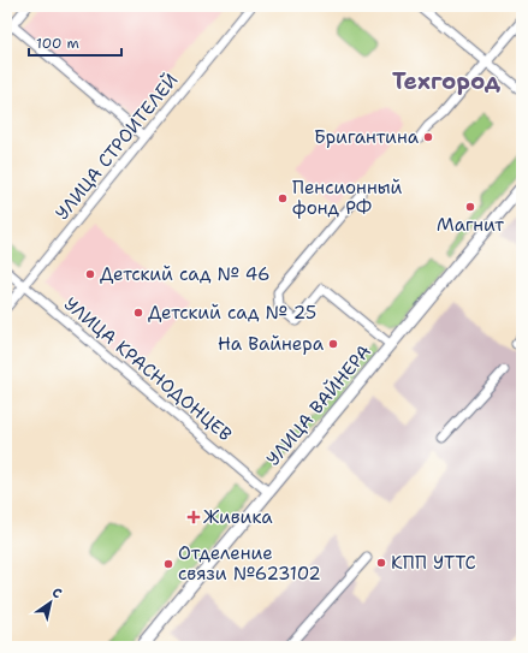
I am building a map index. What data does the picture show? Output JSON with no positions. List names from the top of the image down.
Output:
{
  "streets": {
    "main road": ["УЛИЦА ВАЙНЕРА"],
    "street": ["УЛИЦА СТРОИТЕЛЕЙ", "УЛИЦА КРАСНОДОНЦЕВ"]
  },
  "crossings": [
    ["УЛИЦА СТРОИТЕЛЕЙ", "УЛИЦА КРАСНОДОНЦЕВ"],
    ["УЛИЦА КРАСНОДОНЦЕВ", "УЛИЦА ВАЙНЕРА"]
  ],
  "districts": ["Техгород"],
  "places": {
    "other": [
      "Бригантина",
      "Пенсионный фонд РФ",
      "Магнит",
      "Детский сад № 46",
      "Детский сад № 25",
      "На Вайнера",
      "КПП УТТС",
      "Отделение связи №623102"
    ],
    "health": ["Живика"]
  },
  "scale_bar": "100 m",
  "north": "top right"
}
